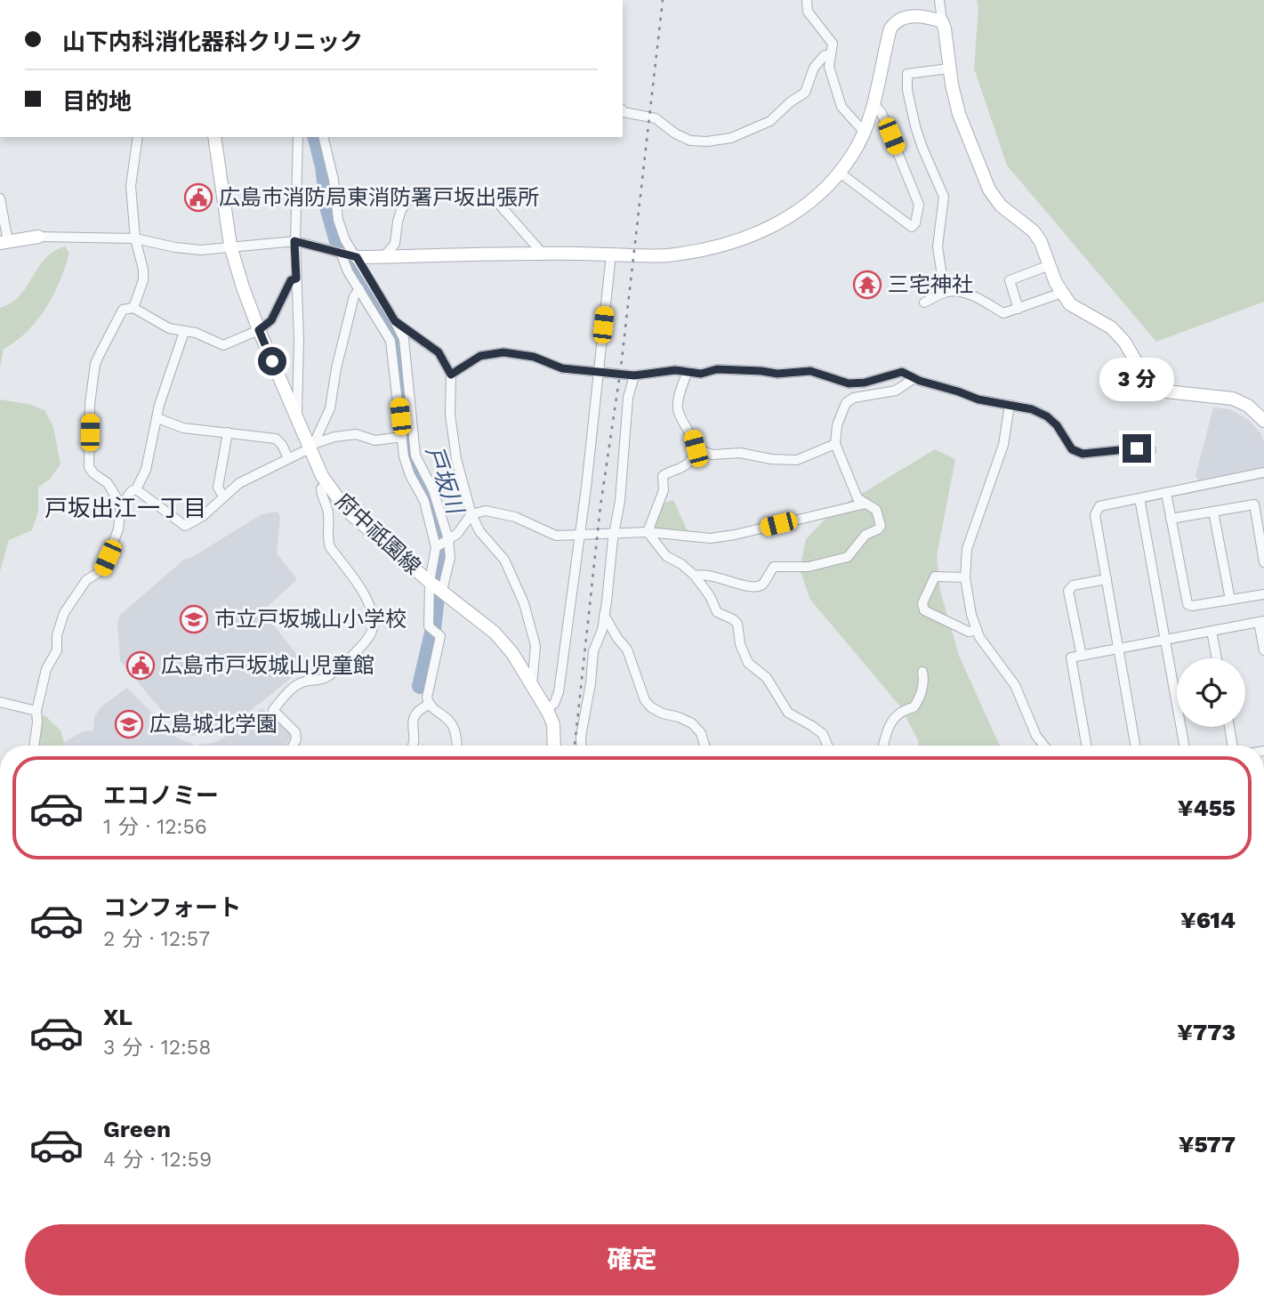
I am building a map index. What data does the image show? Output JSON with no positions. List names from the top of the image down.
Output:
{
  "streets": {
    "street": ["府中祇園線"]
  },
  "districts": ["戸坂出江一丁目"],
  "water": ["戸坂川"],
  "places": {
    "public building": ["広島市消防局東消防署戸坂出張所", "広島市戸坂城山児童館"],
    "temple": ["三宅神社"],
    "school or university": ["市立戸坂城山小学校", "広島城北学園"]
  },
  "page": {
    "banner": ["山下内科消化器科クリニック", "目的地"],
    "bubble": "3 分",
    "list": [
      {
        "name": "エコノミー",
        "note": "1 分 · 12:56",
        "value": "¥455"
      },
      {
        "name": "コンフォート",
        "note": "2 分 · 12:57",
        "value": "¥614"
      },
      {
        "name": "XL",
        "note": "3 分 · 12:58",
        "value": "¥773"
      },
      {
        "name": "Green",
        "note": "4 分 · 12:59",
        "value": "¥577"
      }
    ],
    "buttons": "確定"
  }
}
